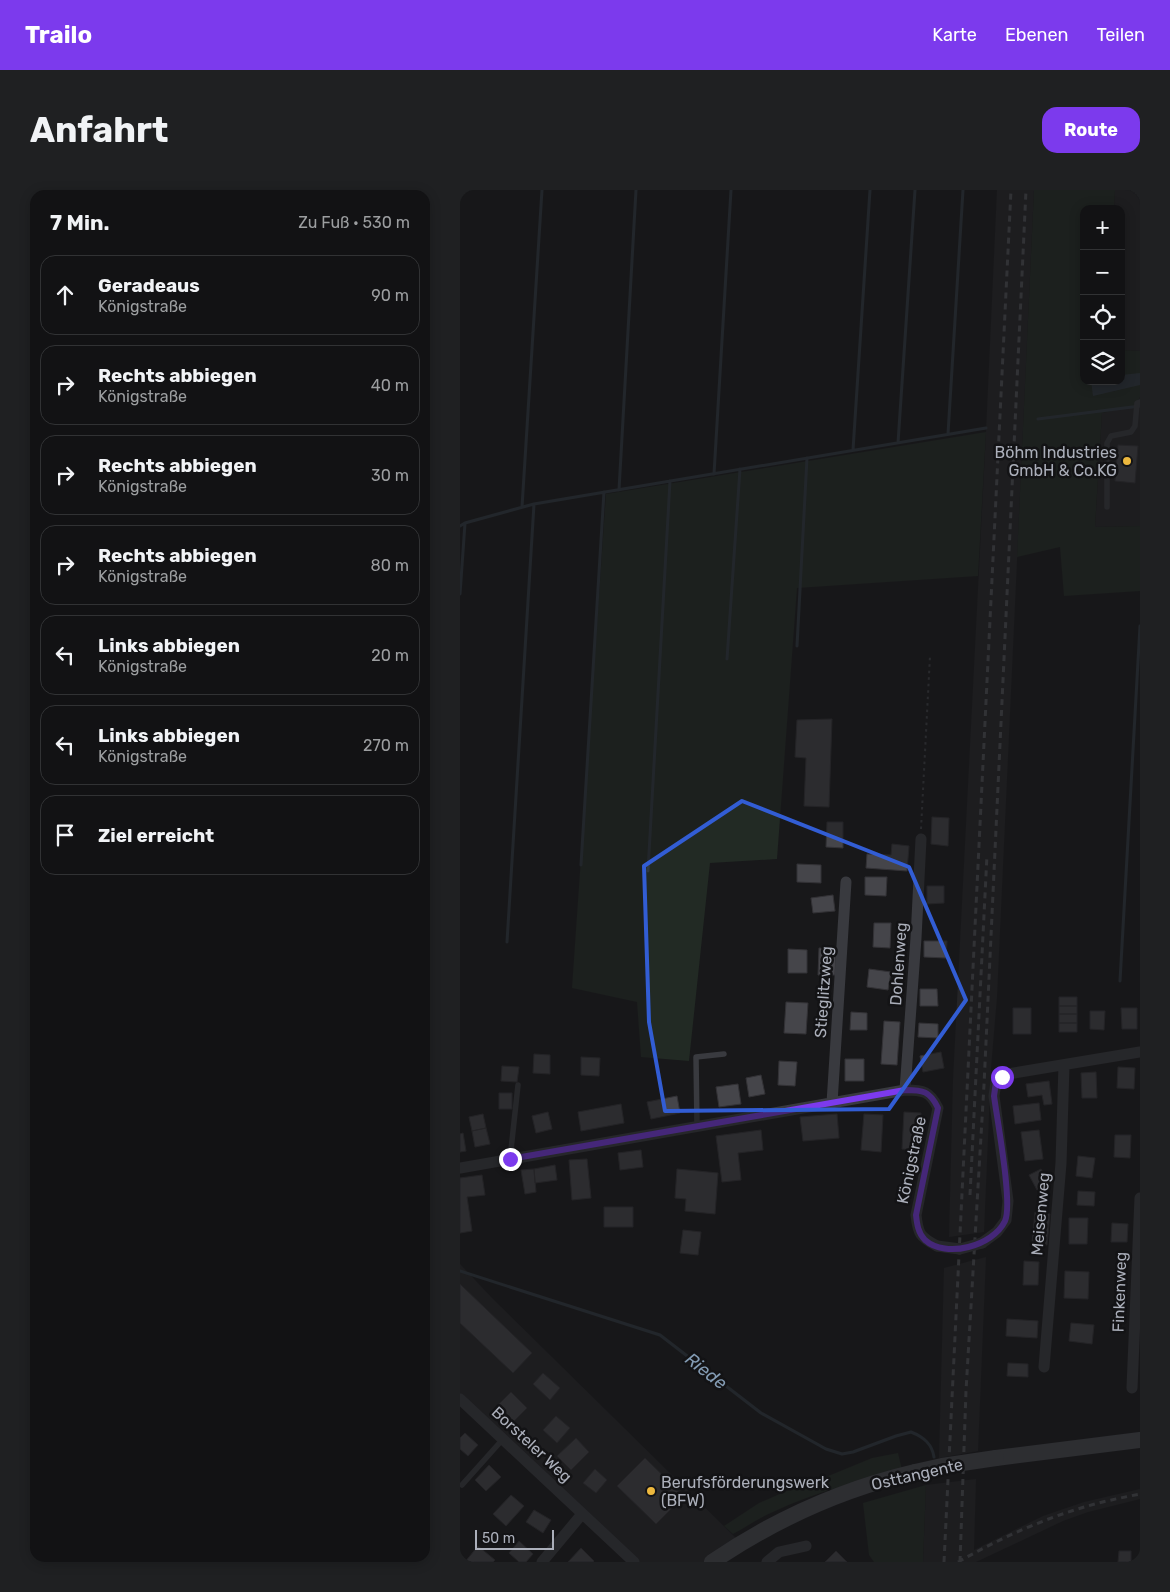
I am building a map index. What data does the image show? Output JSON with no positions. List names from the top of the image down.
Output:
{
  "streets": {
    "main road": ["Osttangente"],
    "street": [
      "Dohlenweg",
      "Stieglitzweg",
      "Königstraße",
      "Meisenweg",
      "Finkenweg",
      "Borsteler Weg"
    ]
  },
  "crossings": [
    ["Dohlenweg", "Königstraße"],
    ["Stieglitzweg", "Königstraße"],
    ["Königstraße", "Meisenweg"]
  ],
  "water": ["Riede"],
  "places": ["Böhm Industries GmbH & Co.KG", "Berufsförderungswerk (BFW)"],
  "scale_bar": "50 m",
  "page": {
    "header": "Trailo",
    "nav": ["Karte", "Ebenen", "Teilen"],
    "buttons": "Route",
    "title": "Anfahrt",
    "heading": ["7 Min.", "Zu Fuß · 530 m"],
    "map_buttons": ["+", "−"],
    "list": [
      ["Geradeaus", "Königstraße", "90 m"],
      ["Rechts abbiegen", "Königstraße", "40 m"],
      ["Rechts abbiegen", "Königstraße", "30 m"],
      ["Rechts abbiegen", "Königstraße", "80 m"],
      ["Links abbiegen", "Königstraße", "20 m"],
      ["Links abbiegen", "Königstraße", "270 m"],
      "Ziel erreicht"
    ],
    "scale": "50 m"
  }
}
